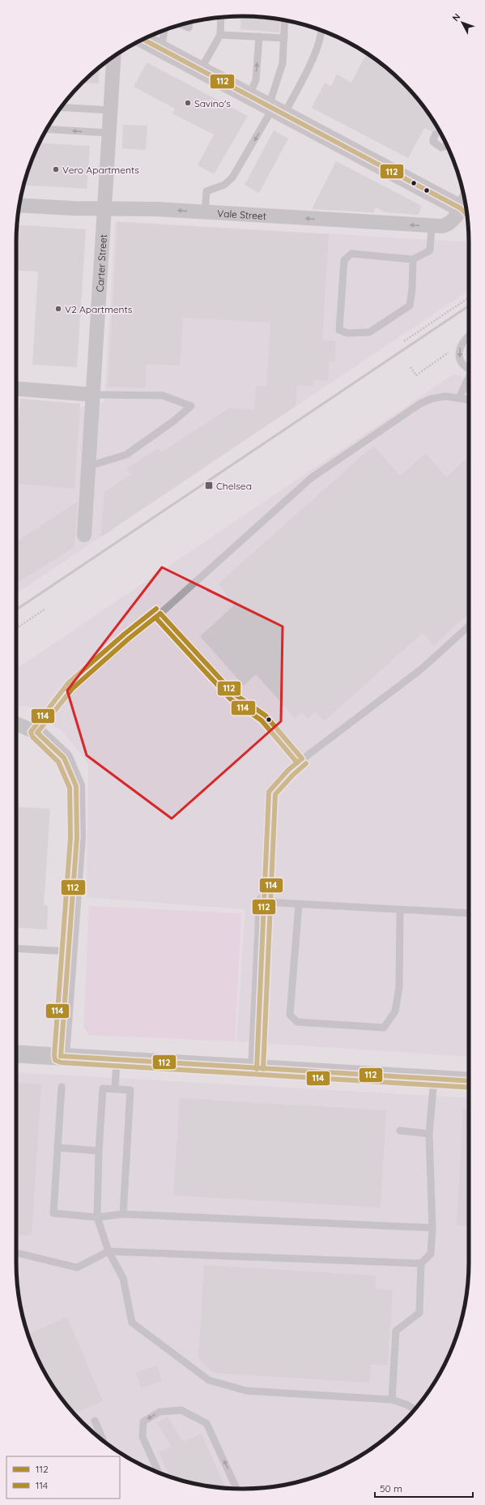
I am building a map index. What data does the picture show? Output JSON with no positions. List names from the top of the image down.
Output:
{
  "streets": {
    "street": ["Vale Street", "Carter Street"]
  },
  "crossings": [
    ["Vale Street", "Carter Street"]
  ],
  "one_way": ["Vale Street"],
  "places": {
    "other": ["Savino's", "Vero Apartments", "V2 Apartments"],
    "transit": ["Chelsea"]
  },
  "lines": ["transit line 112", "transit line 114"],
  "legend": ["112", "114"],
  "scale_bar": "50 m",
  "north": "top left"
}
